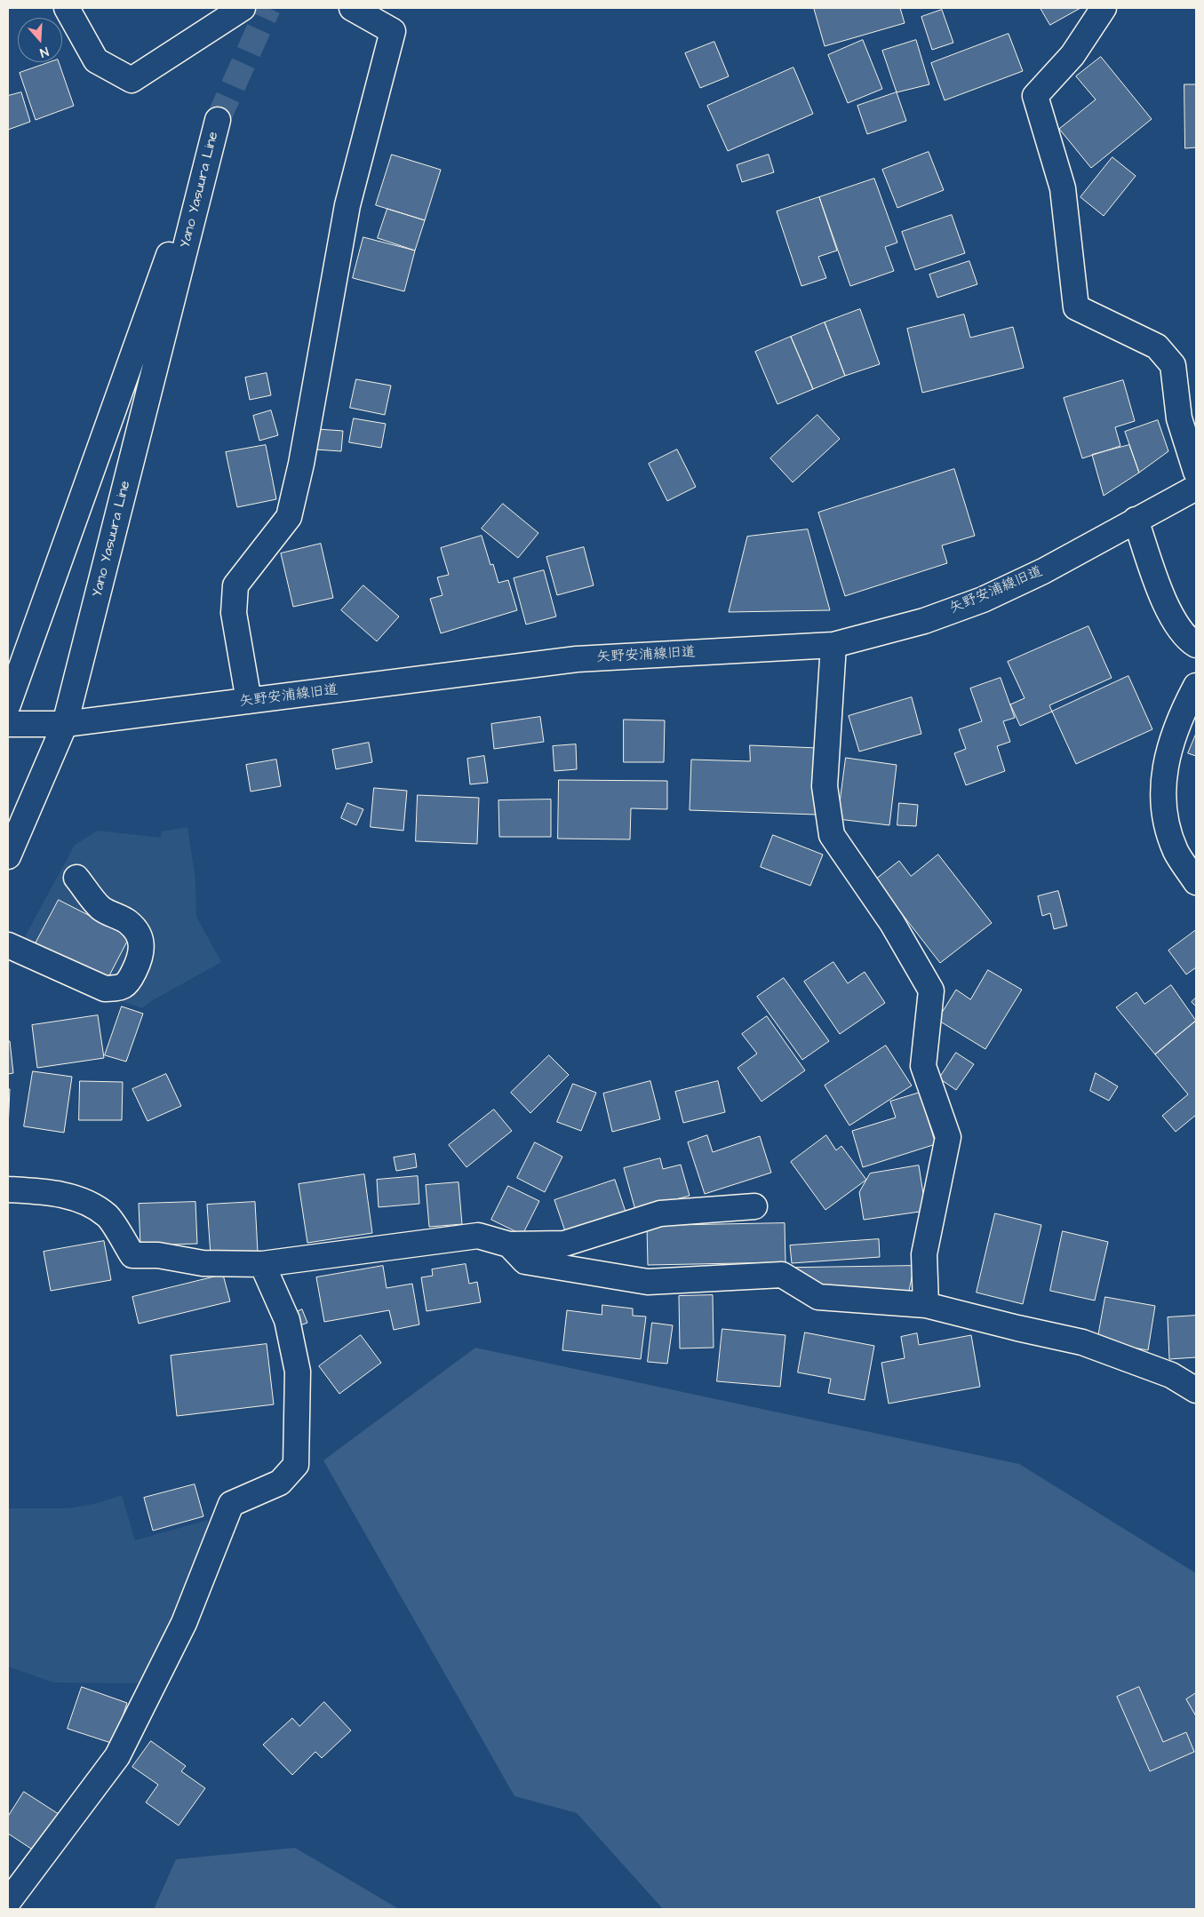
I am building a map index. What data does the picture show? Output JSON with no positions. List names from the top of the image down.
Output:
{
  "streets": {
    "street": ["Yano Yasuura Line", "矢野安浦線旧道"]
  },
  "crossings": [
    ["Yano Yasuura Line", "矢野安浦線旧道"]
  ],
  "north": "bottom"
}
